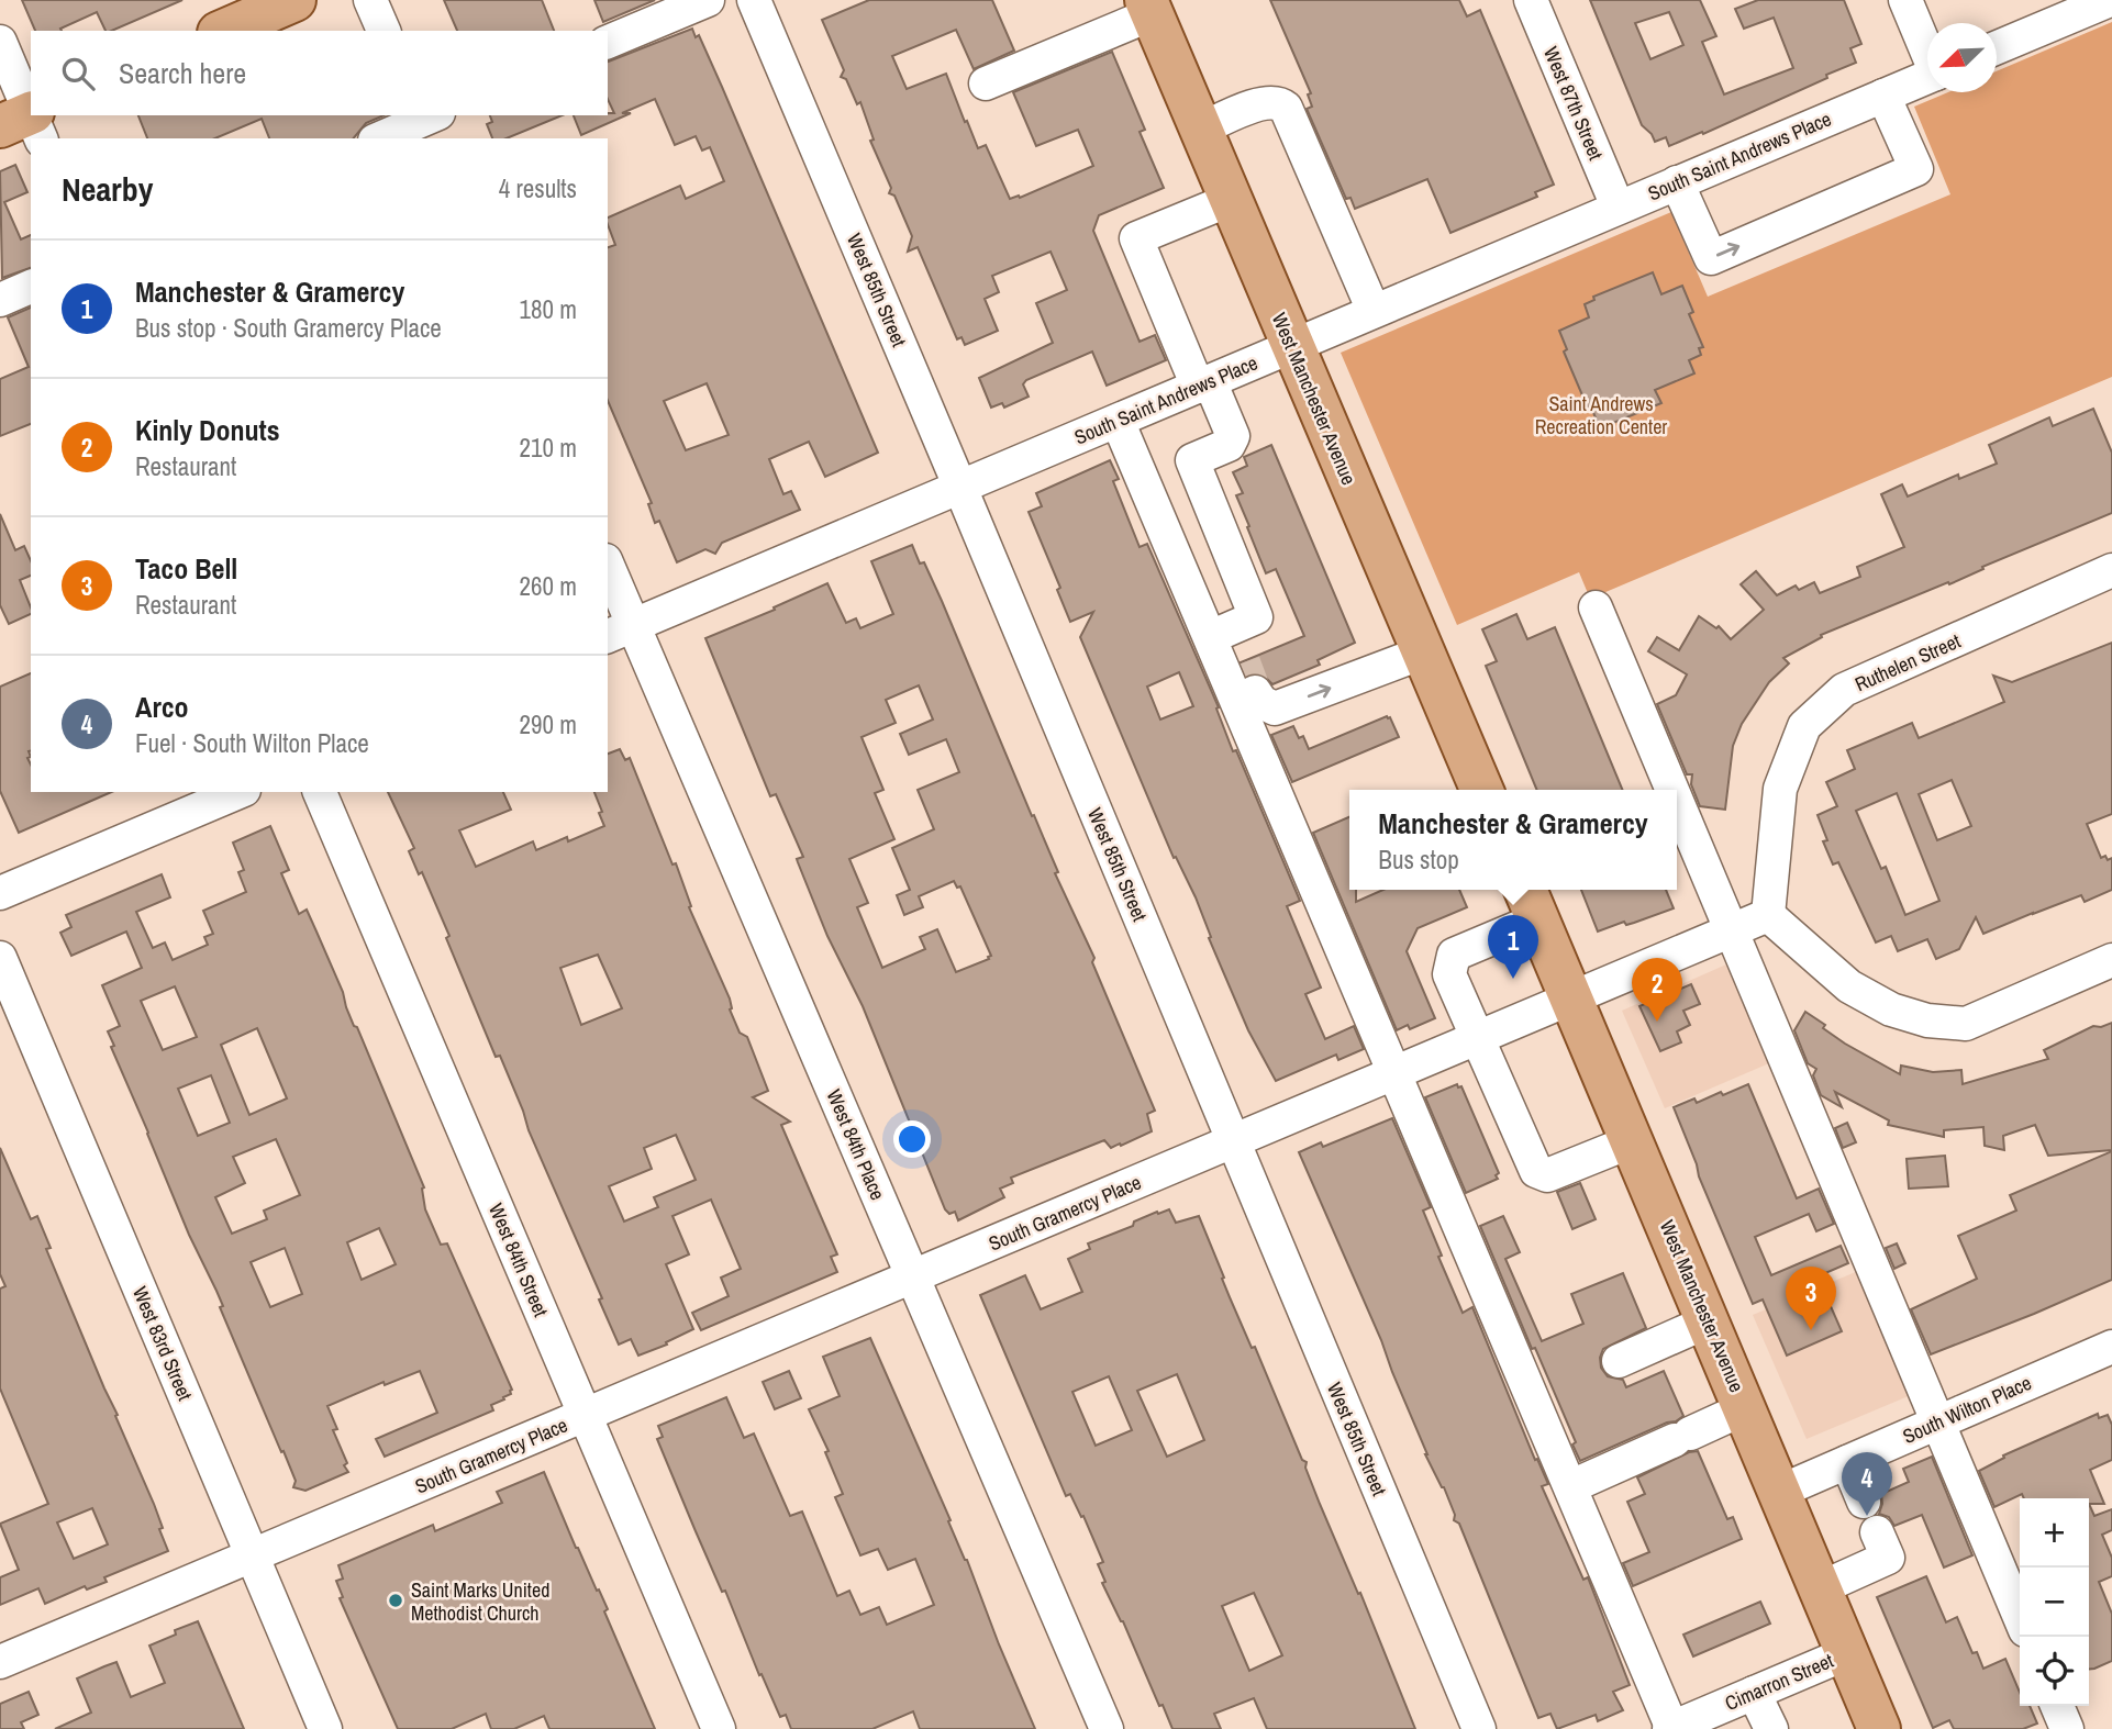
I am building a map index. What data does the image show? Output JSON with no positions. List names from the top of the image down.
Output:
{
  "streets": {
    "main road": ["West Manchester Avenue"],
    "street": [
      "West 87th Street",
      "South Saint Andrews Place",
      "West 85th Street",
      "Ruthelen Street",
      "West 84th Place",
      "South Gramercy Place",
      "West 84th Street",
      "West 83rd Street",
      "South Wilton Place",
      "Cimarron Street"
    ]
  },
  "crossings": [
    ["West 87th Street", "South Saint Andrews Place"],
    ["South Saint Andrews Place", "West 85th Street"],
    ["South Saint Andrews Place", "West Manchester Avenue"],
    ["South Saint Andrews Place", "West 84th Place"],
    ["West 85th Street", "South Gramercy Place"],
    ["West Manchester Avenue", "South Gramercy Place"],
    ["West Manchester Avenue", "South Wilton Place"],
    ["West Manchester Avenue", "Cimarron Street"],
    ["Ruthelen Street", "South Gramercy Place"],
    ["West 84th Place", "South Gramercy Place"],
    ["South Gramercy Place", "West 84th Street"],
    ["South Gramercy Place", "West 83rd Street"]
  ],
  "parks": ["Saint Andrews Recreation Center"],
  "places": ["Saint Marks United Methodist Church"],
  "north": "bottom left",
  "page": {
    "search": "Search here",
    "heading": ["Nearby", "4 results"],
    "list": [
      {
        "mark": "1",
        "name": "Manchester & Gramercy",
        "note": "Bus stop · South Gramercy Place",
        "value": "180 m"
      },
      {
        "mark": "2",
        "name": "Kinly Donuts",
        "note": "Restaurant",
        "value": "210 m"
      },
      {
        "mark": "3",
        "name": "Taco Bell",
        "note": "Restaurant",
        "value": "260 m"
      },
      {
        "mark": "4",
        "name": "Arco",
        "note": "Fuel · South Wilton Place",
        "value": "290 m"
      }
    ],
    "popup": ["Manchester & Gramercy", "Bus stop"],
    "pins": [
      "1",
      "2",
      "3",
      "4"
    ],
    "map_buttons": ["+", "−"]
  }
}
